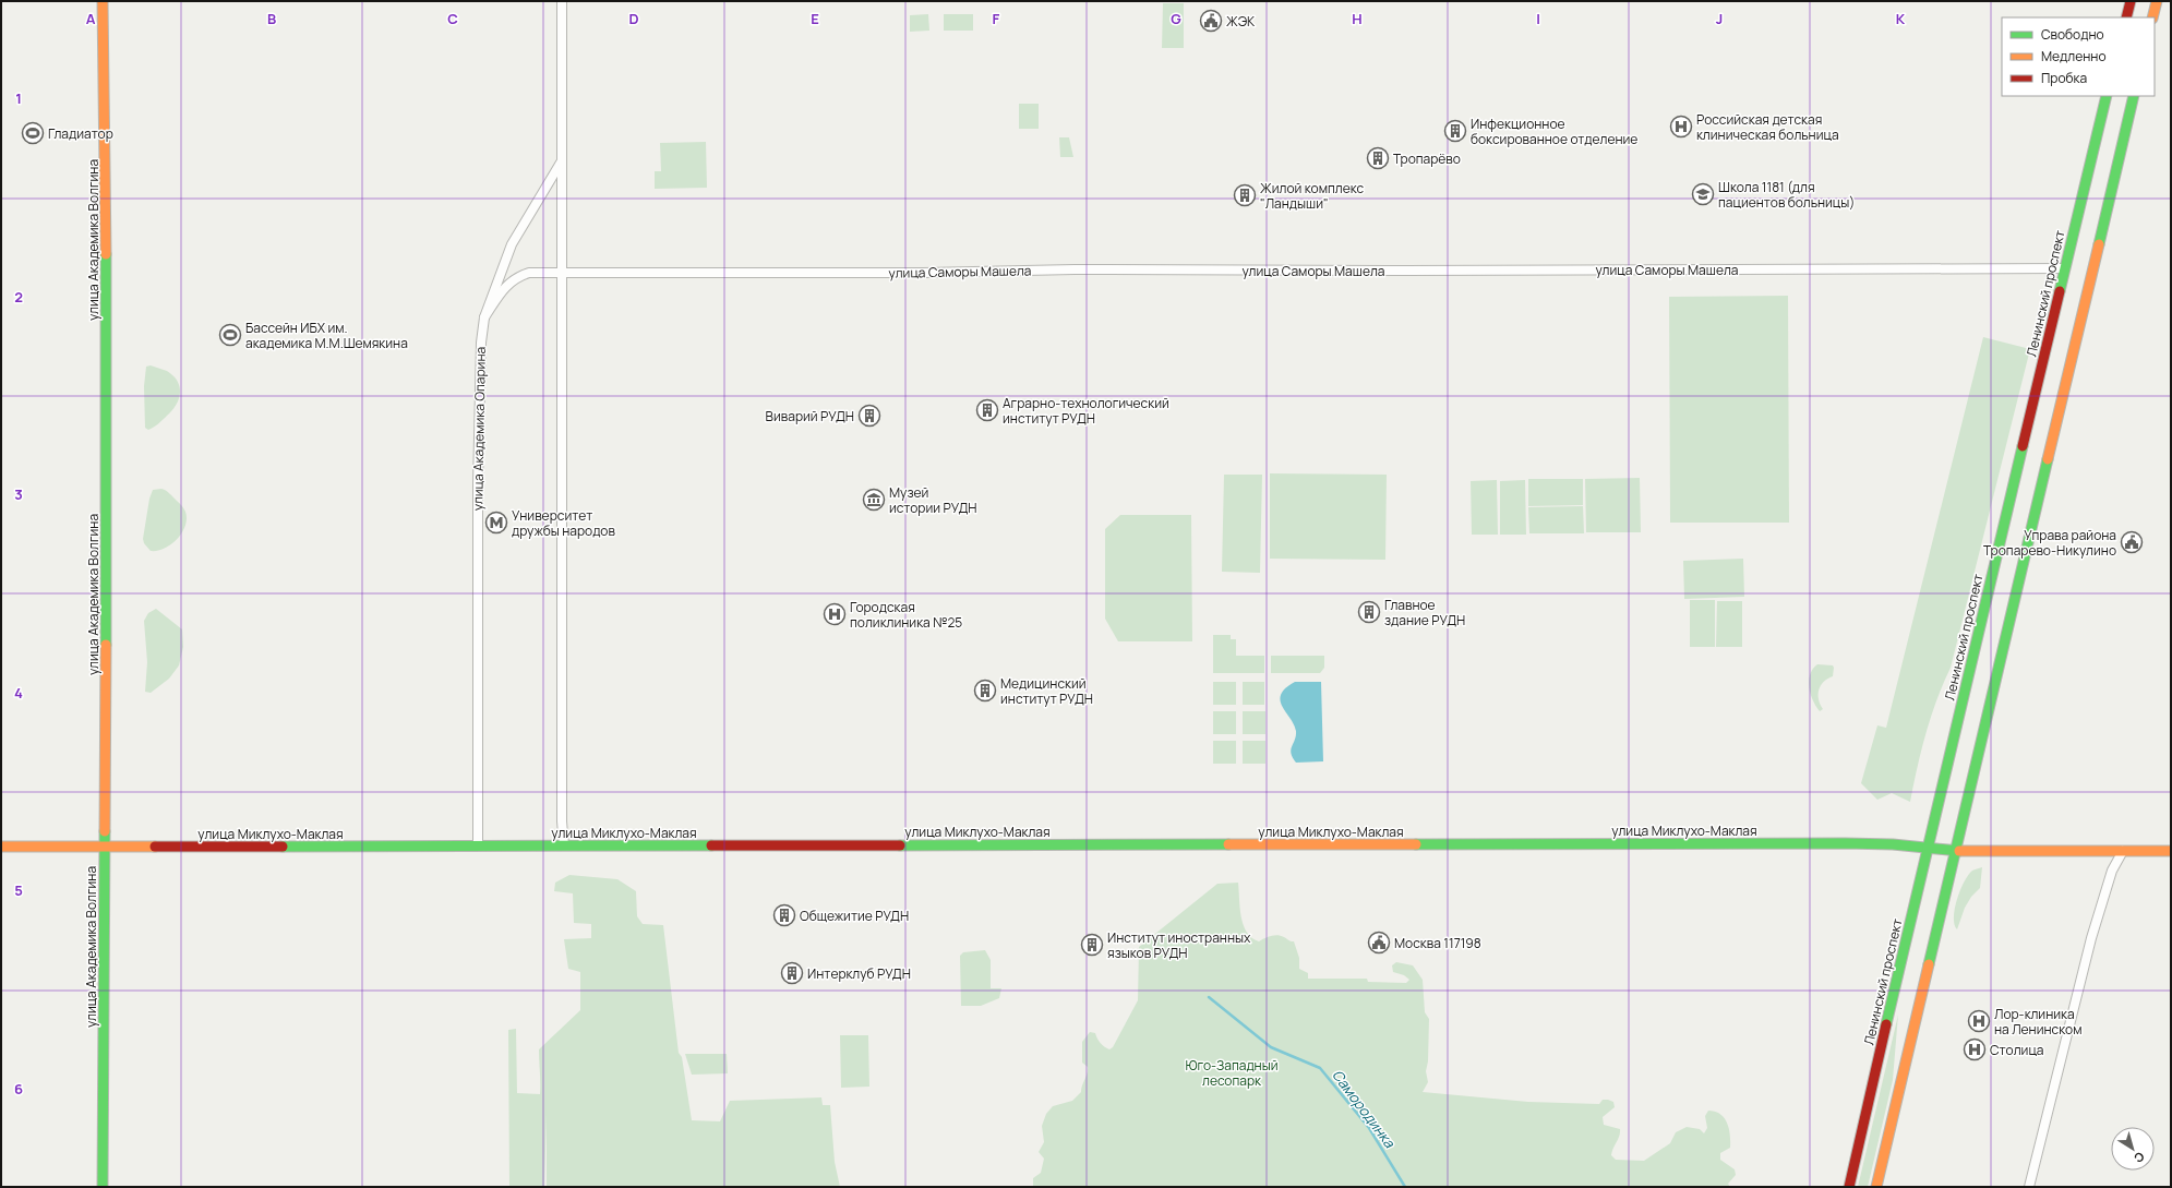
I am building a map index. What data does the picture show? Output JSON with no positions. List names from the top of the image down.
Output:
{
  "streets": {
    "main road": ["улица Академика Волгина", "Ленинский проспект", "улица Миклухо-Маклая"],
    "street": ["улица Саморы Машела", "улица Академика Опарина"]
  },
  "crossings": [
    ["улица Академика Волгина", "улица Миклухо-Маклая"],
    ["улица Саморы Машела", "Ленинский проспект"],
    ["улица Саморы Машела", "улица Академика Опарина"],
    ["Ленинский проспект", "улица Миклухо-Маклая"],
    ["улица Академика Опарина", "улица Миклухо-Маклая"]
  ],
  "water": ["Самородинка"],
  "parks": ["Юго-Западный лесопарк"],
  "places": {
    "public building": ["ЖЭК", "Управа района Тропарево-Никулино", "Москва 117198"],
    "hospital": [
      "Российская детская клиническая больница",
      "Городская поликлиника №25",
      "Лор-клиника на Ленинском",
      "Столица"
    ],
    "building": [
      "Инфекционное боксированное отделение",
      "Тропарёво",
      "Жилой комплекс \"Ландыши\"",
      "Аграрно-технологический институт РУДН",
      "Виварий РУДН",
      "Главное здание РУДН",
      "Медицинский институт РУДН",
      "Общежитие РУДН",
      "Институт иностранных языков РУДН",
      "Интерклуб РУДН"
    ],
    "sports": ["Гладиатор", "Бассейн ИБХ им. академика М.М.Шемякина"],
    "school or university": ["Школа 1181 (для пациентов больницы)"],
    "museum": ["Музей истории РУДН"],
    "metro station": ["Университет дружбы народов"]
  },
  "legend": ["Свободно", "Медленно", "Пробка"],
  "north": "bottom right",
  "grid": {
    "columns": [
      "A",
      "B",
      "C",
      "D",
      "E",
      "F",
      "G",
      "H",
      "I",
      "J",
      "K"
    ],
    "rows": [
      "1",
      "2",
      "3",
      "4",
      "5",
      "6"
    ]
  }
}
